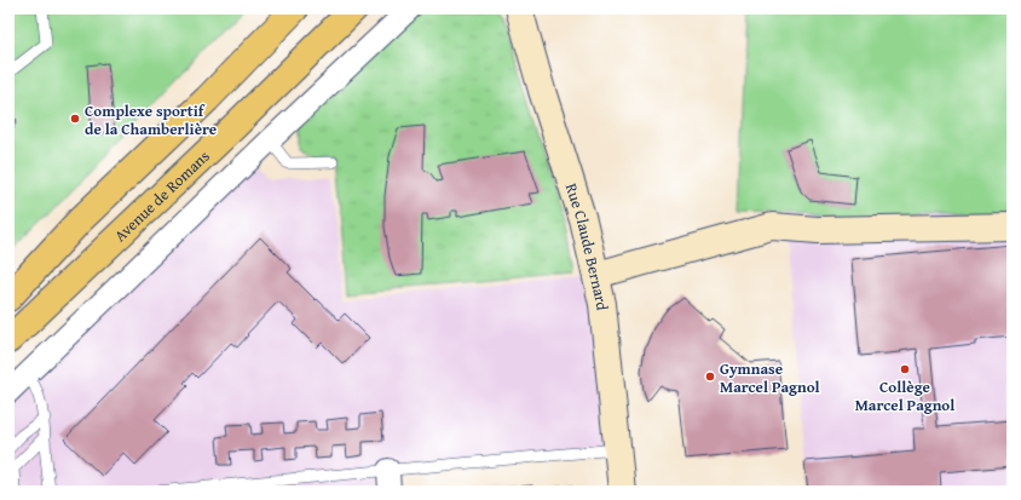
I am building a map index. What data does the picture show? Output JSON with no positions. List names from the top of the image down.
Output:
{
  "streets": {
    "main road": ["Avenue de Romans"],
    "street": ["Rue Claude Bernard"]
  },
  "places": ["Complexe sportif de la Chamberlière", "Collège Marcel Pagnol", "Gymnase Marcel Pagnol"]
}
